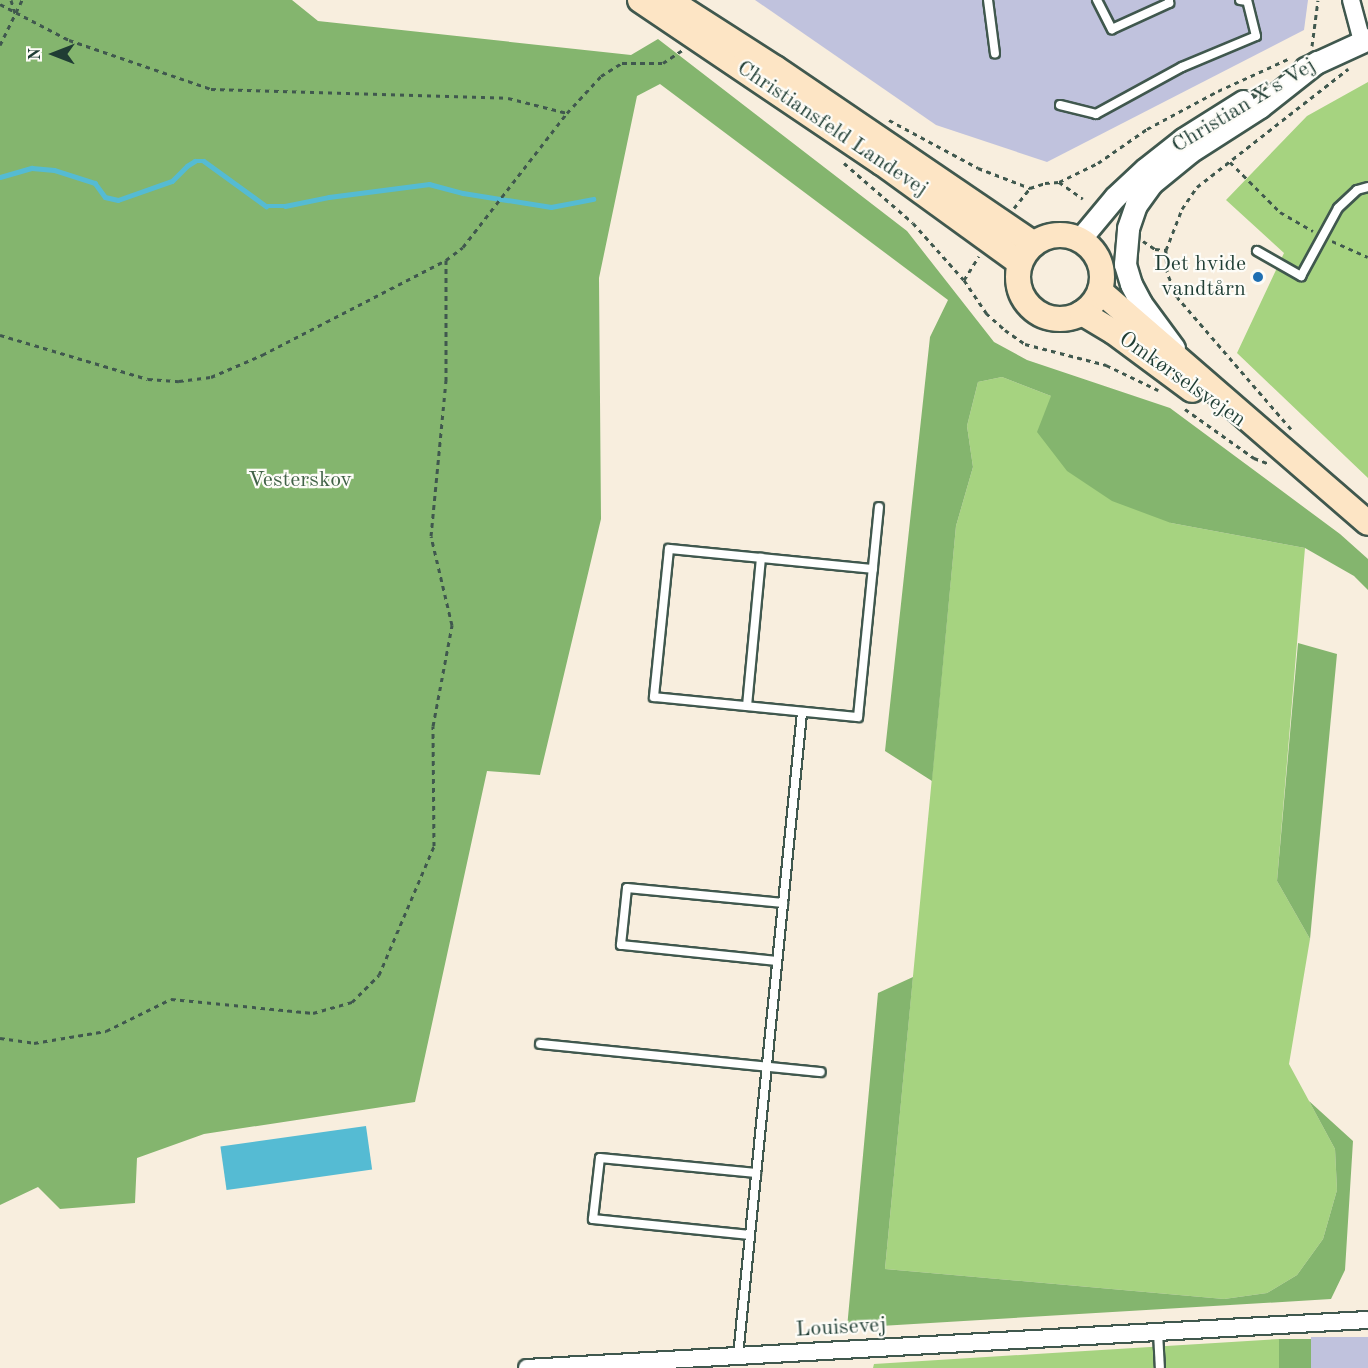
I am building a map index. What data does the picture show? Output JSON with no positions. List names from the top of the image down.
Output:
{
  "streets": {
    "main road": ["Christiansfeld Landevej", "Omkørselsvejen"],
    "street": ["Christian X's Vej", "Louisevej"]
  },
  "crossings": [
    ["Christian X's Vej", "Christiansfeld Landevej"],
    ["Christian X's Vej", "Omkørselsvejen"],
    ["Christiansfeld Landevej", "Omkørselsvejen"]
  ],
  "parks": ["Vesterskov"],
  "places": ["Det hvide vandtårn"],
  "north": "left"
}
